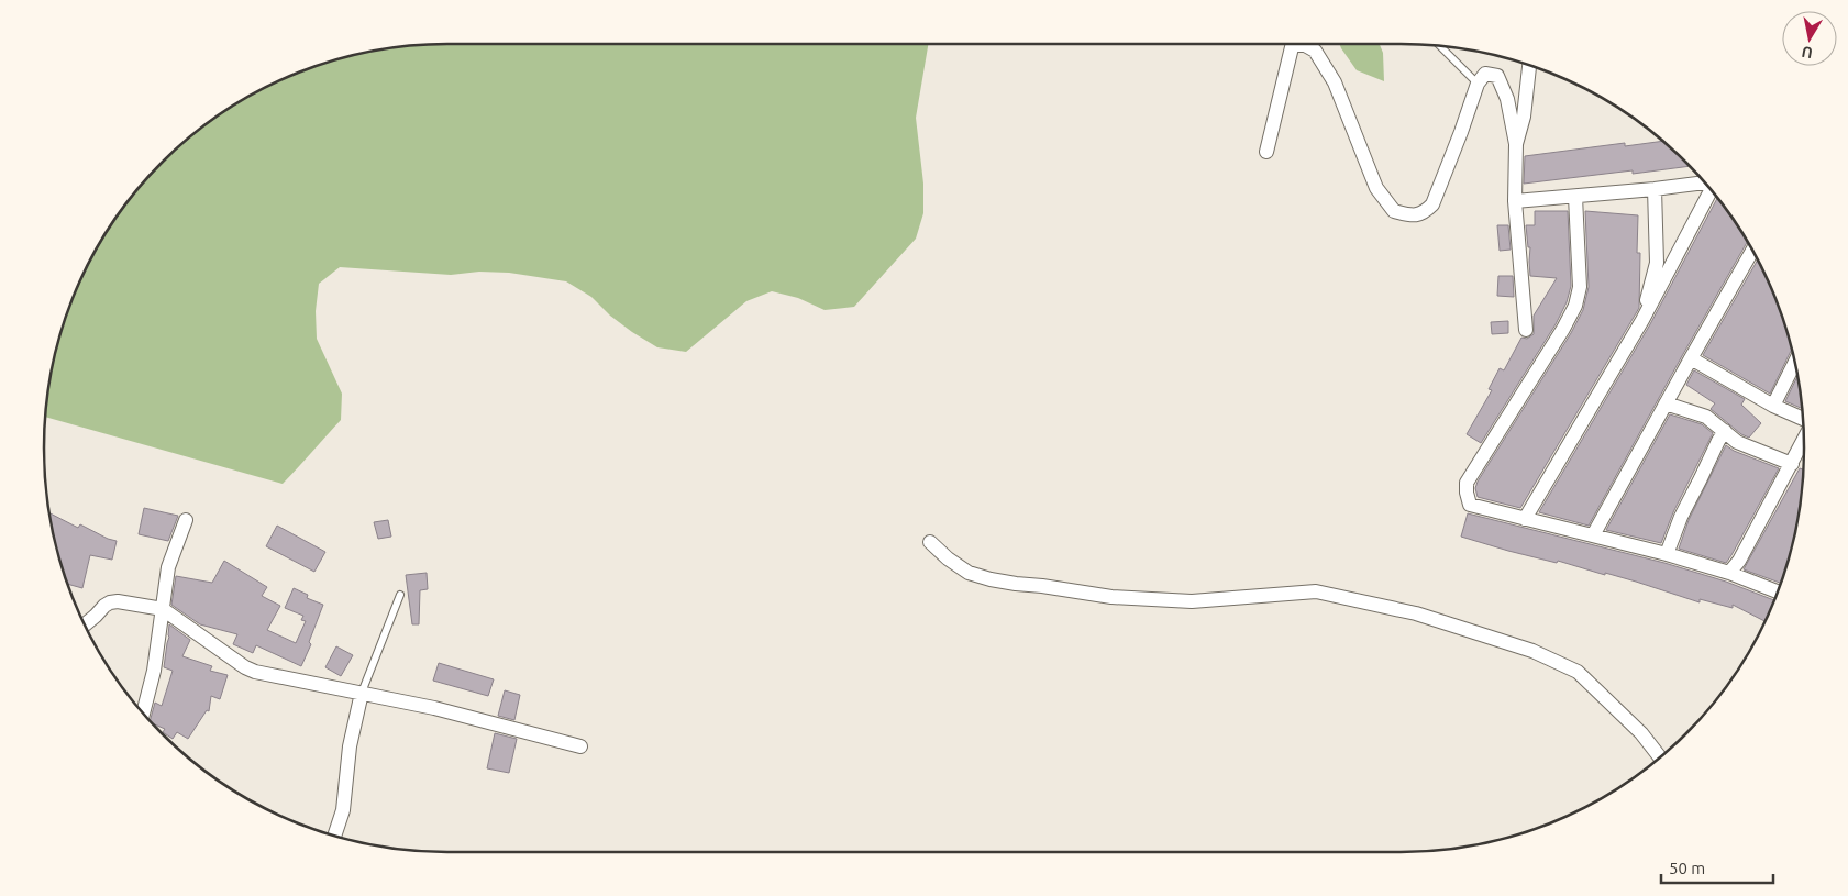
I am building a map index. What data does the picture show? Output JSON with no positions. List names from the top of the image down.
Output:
{
  "scale_bar": "50 m",
  "north": "bottom"
}
